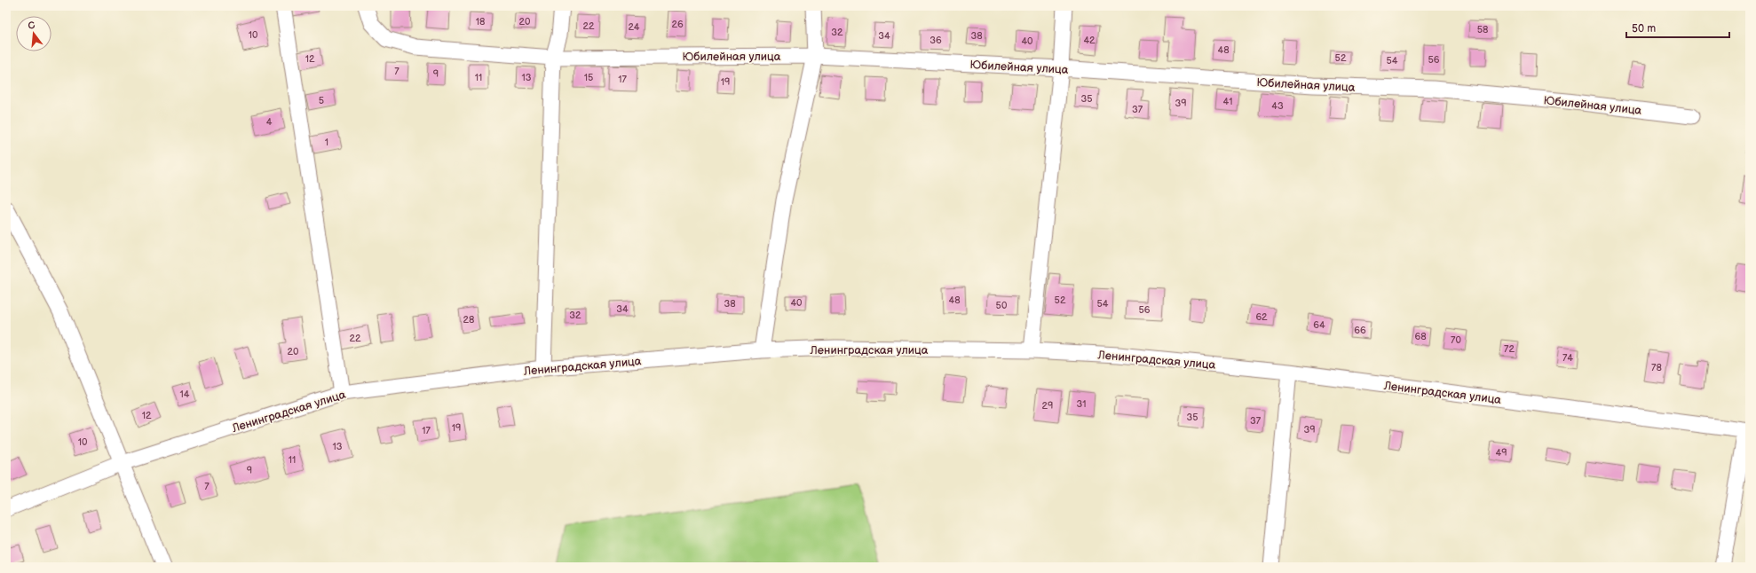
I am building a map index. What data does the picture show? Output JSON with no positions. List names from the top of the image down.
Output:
{
  "streets": {
    "street": ["Юбилейная улица", "Ленинградская улица"]
  },
  "house_numbers": [
    "18",
    "20",
    "26",
    "22",
    "24",
    "58",
    "32",
    "10",
    "34",
    "38",
    "36",
    "42",
    "40",
    "48",
    "52",
    "12",
    "56",
    "54",
    "7",
    "9",
    "11",
    "13",
    "15",
    "17",
    "19",
    "35",
    "5",
    "41",
    "39",
    "43",
    "37",
    "4",
    "1",
    "48",
    "52",
    "40",
    "38",
    "54",
    "50",
    "34",
    "56",
    "32",
    "62",
    "28",
    "64",
    "66",
    "68",
    "22",
    "70",
    "72",
    "20",
    "74",
    "78",
    "14",
    "31",
    "29",
    "12",
    "35",
    "37",
    "19",
    "39",
    "17",
    "10",
    "13",
    "49",
    "11",
    "9",
    "7"
  ],
  "scale_bar": "50 m",
  "north": "top"
}
